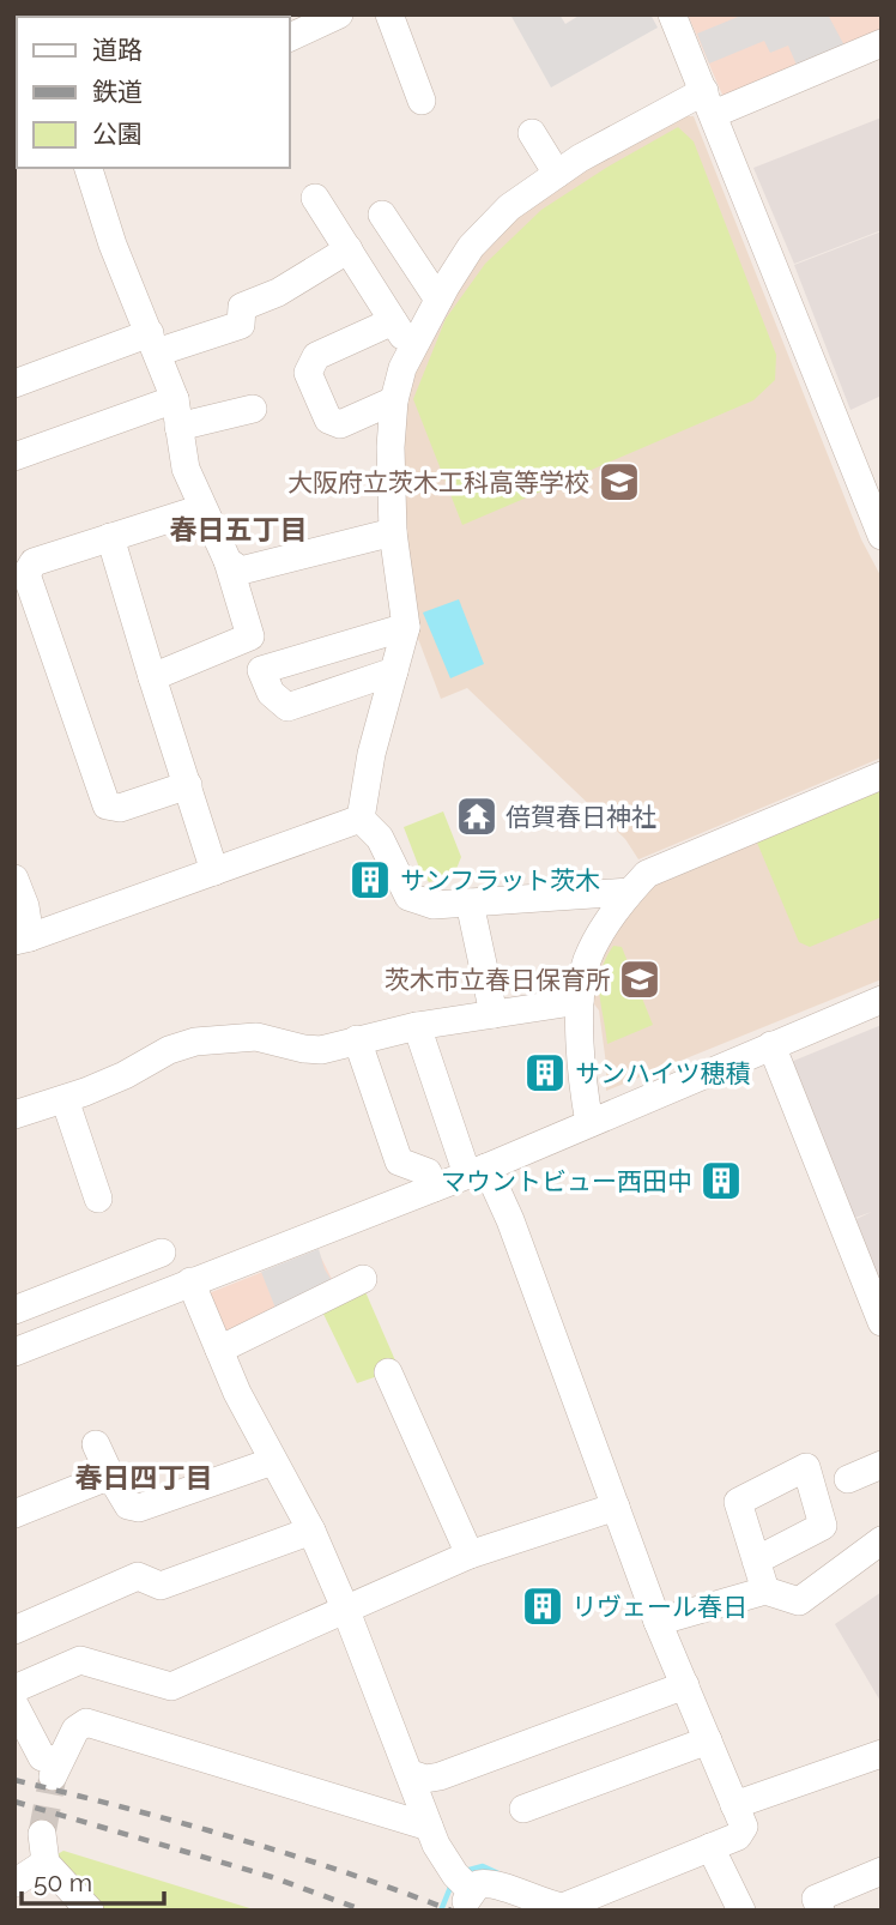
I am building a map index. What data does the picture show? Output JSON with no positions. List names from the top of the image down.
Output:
{
  "districts": ["春日五丁目", "春日四丁目"],
  "places": {
    "school or university": ["大阪府立茨木工科高等学校", "茨木市立春日保育所"],
    "temple": ["倍賀春日神社"],
    "building": [
      "サンフラット茨木",
      "サンハイツ穂積",
      "マウントビュー西田中",
      "リヴェール春日"
    ]
  },
  "legend": ["道路", "鉄道", "公園"],
  "scale_bar": "50 m"
}
